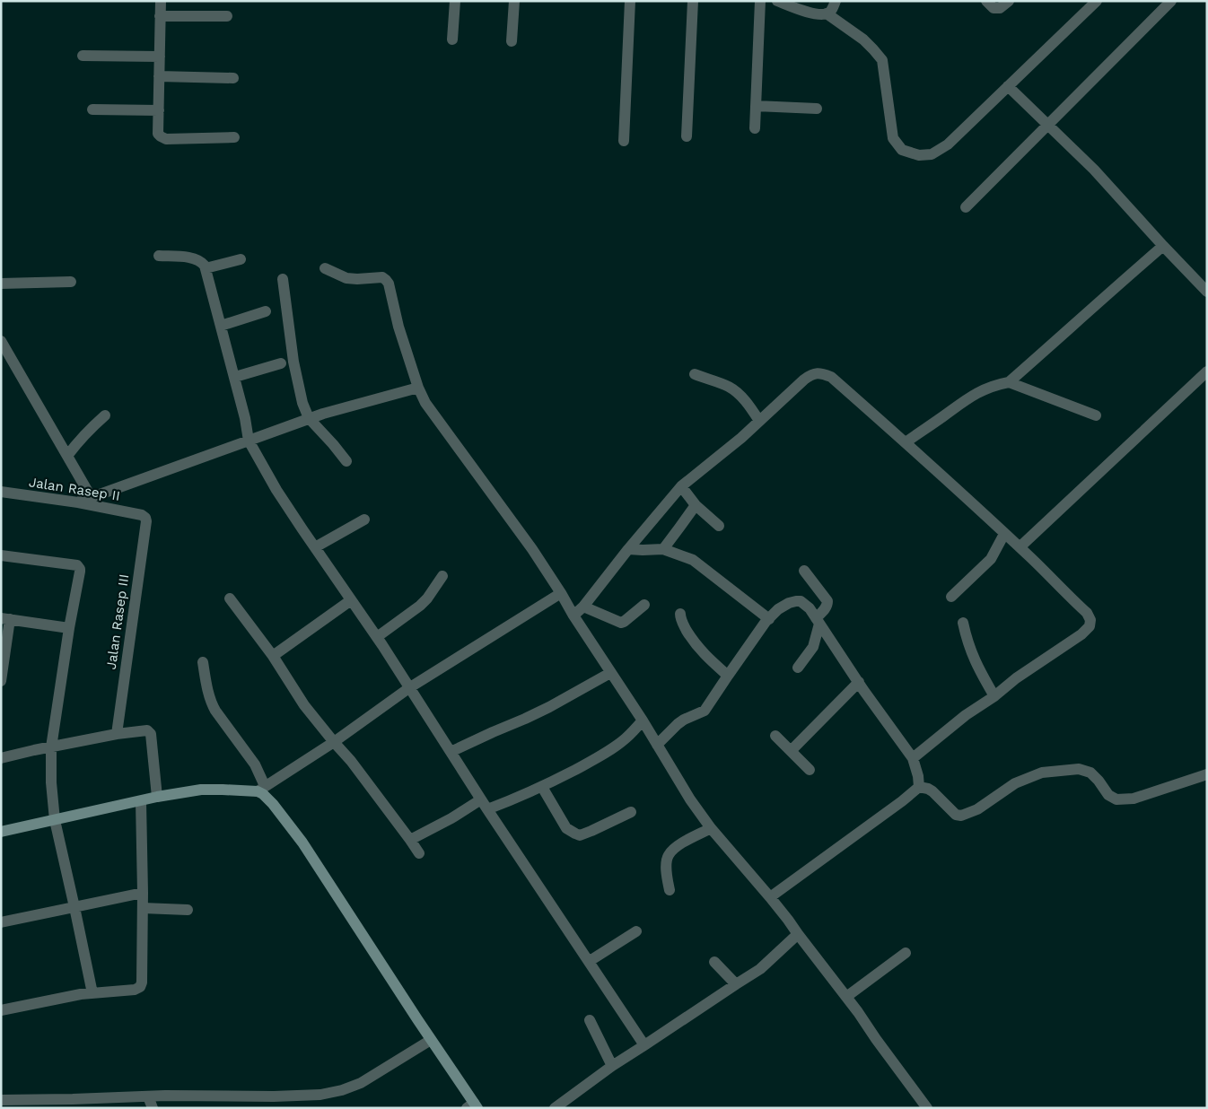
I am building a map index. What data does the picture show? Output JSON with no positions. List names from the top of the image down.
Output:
{
  "streets": {
    "street": ["Jalan Rasep II", "Jalan Rasep III"]
  },
  "crossings": [
    ["Jalan Rasep II", "Jalan Rasep III"]
  ]
}
